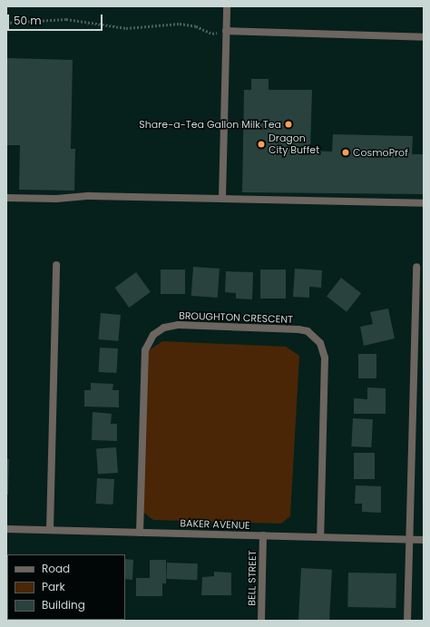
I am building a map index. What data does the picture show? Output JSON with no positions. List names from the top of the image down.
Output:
{
  "streets": {
    "street": ["BROUGHTON CRESCENT", "BAKER AVENUE", "BELL STREET"]
  },
  "crossings": [
    ["BROUGHTON CRESCENT", "BAKER AVENUE"],
    ["BAKER AVENUE", "BELL STREET"]
  ],
  "places": ["Share-a-Tea Gallon Milk Tea", "Dragon City Buffet", "CosmoProf"],
  "legend": ["Road", "Park", "Building"],
  "scale_bar": "50 m"
}
